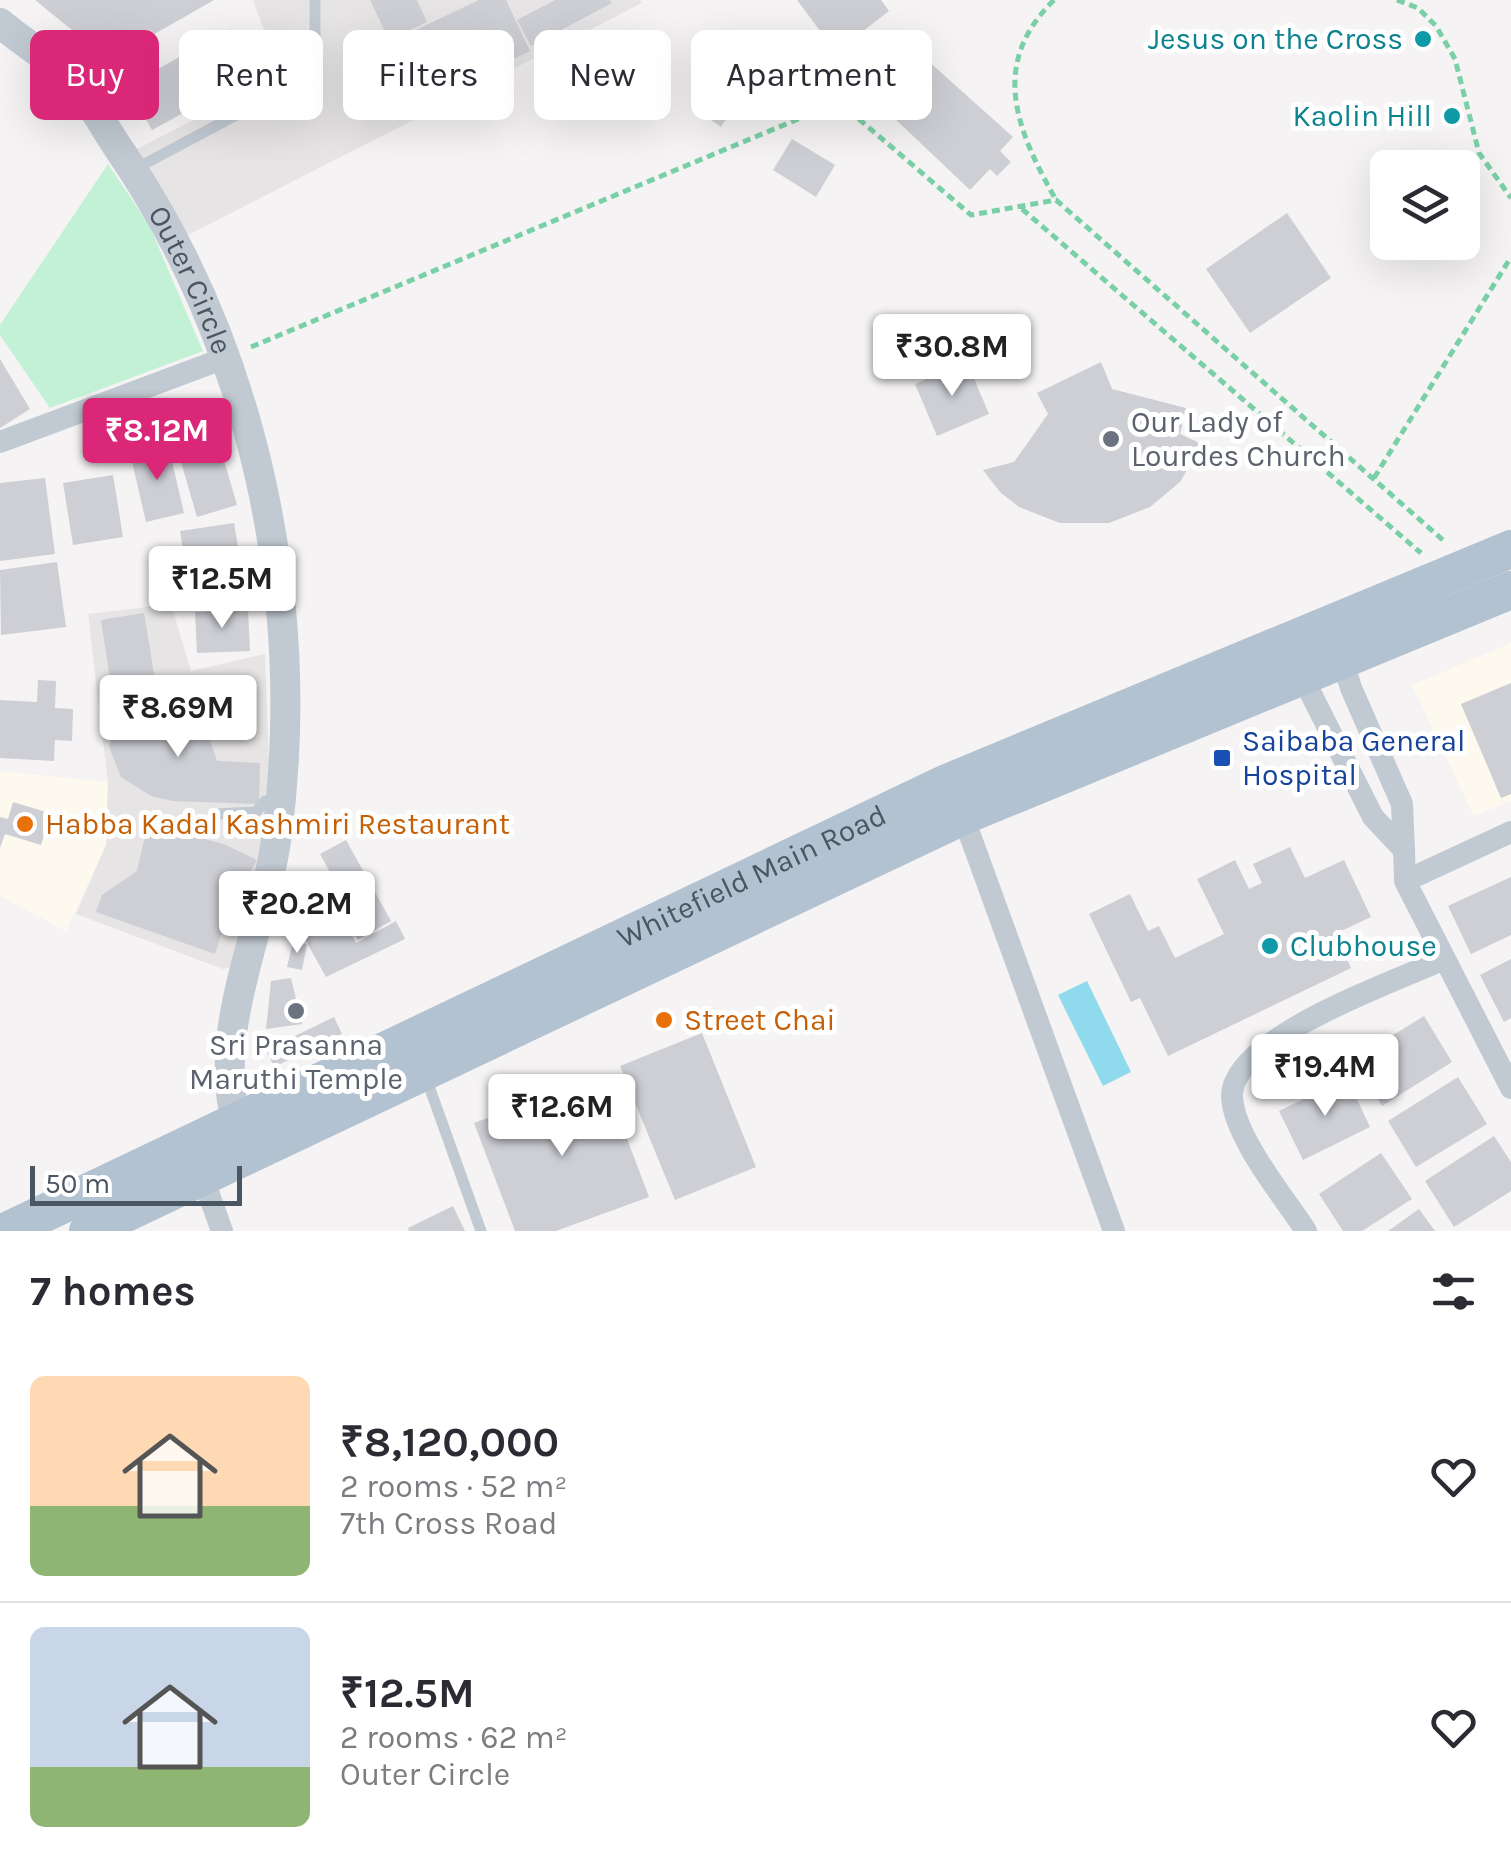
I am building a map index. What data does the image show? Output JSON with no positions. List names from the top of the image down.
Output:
{
  "streets": {
    "main road": ["Whitefield Main Road"],
    "street": ["Outer Circle"]
  },
  "crossings": [
    ["Outer Circle", "Whitefield Main Road"]
  ],
  "places": {
    "other": [
      "Jesus on the Cross",
      "Kaolin Hill",
      "Our Lady of Lourdes Church",
      "Habba Kadal Kashmiri Restaurant",
      "Clubhouse",
      "Sri Prasanna Maruthi Temple",
      "Street Chai"
    ],
    "transit": ["Saibaba General Hospital"]
  },
  "scale_bar": "50 m",
  "page": {
    "chip": [
      "Buy",
      "Rent",
      "Filters",
      "New",
      "Apartment"
    ],
    "price": [
      "₹30.8M",
      "₹8.12M",
      "₹12.5M",
      "₹8.69M",
      "₹20.2M",
      "₹19.4M",
      "₹12.6M"
    ],
    "scale": "50 m",
    "heading": "7 homes",
    "list": [
      {
        "name": "₹8,120,000",
        "note": "2 rooms · 52 m² · 7th Cross Road"
      },
      {
        "name": "₹12.5M",
        "note": "2 rooms · 62 m² · Outer Circle"
      }
    ]
  }
}
